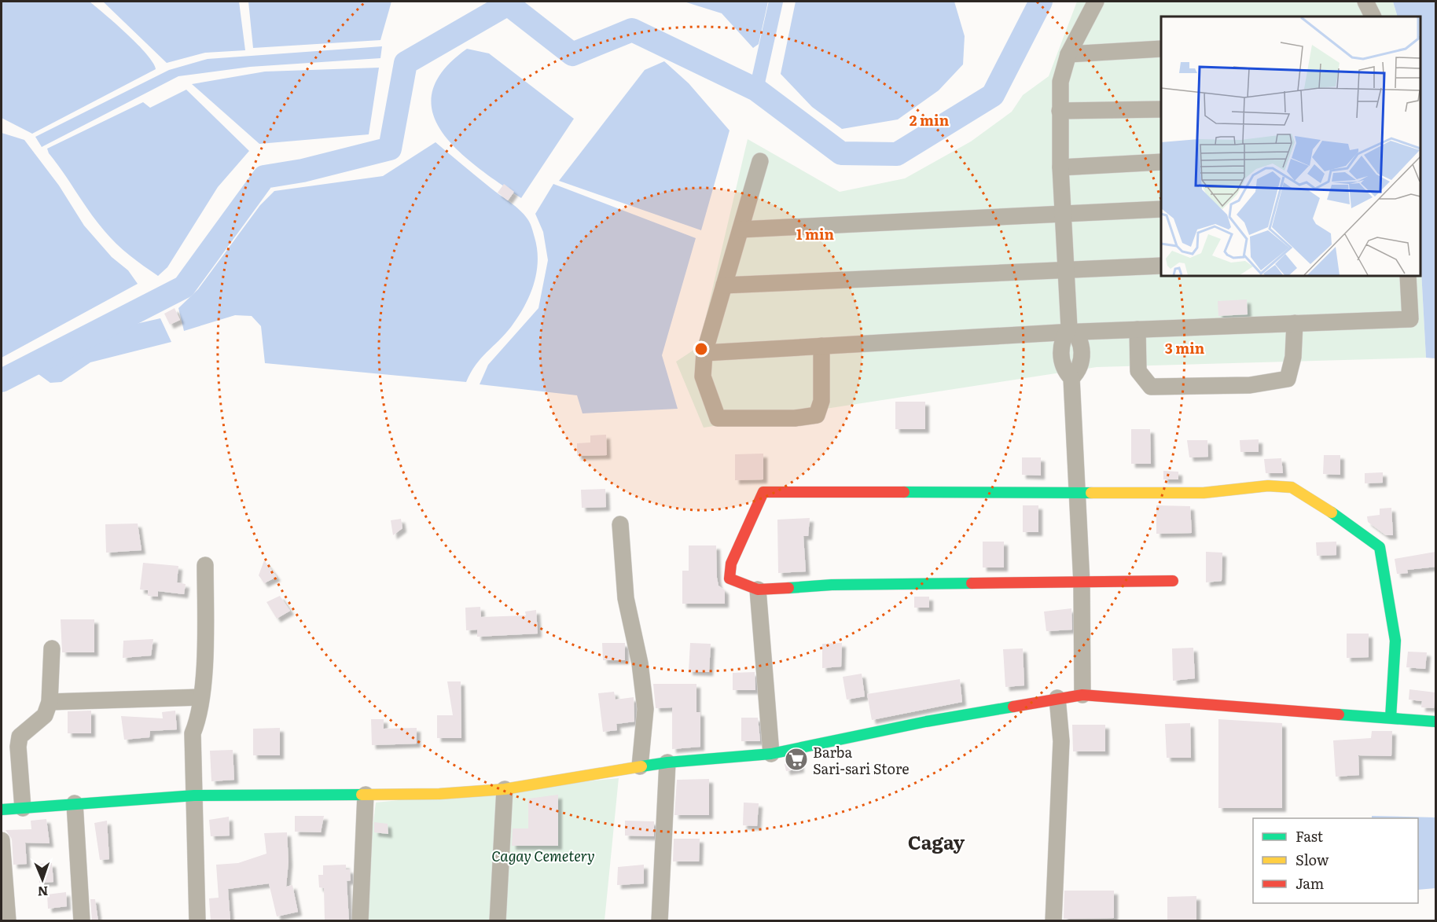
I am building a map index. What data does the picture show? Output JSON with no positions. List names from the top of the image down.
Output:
{
  "districts": ["Cagay"],
  "parks": ["Cagay Cemetery"],
  "places": {
    "supermarket": ["Barba Sari-sari Store"]
  },
  "legend": ["Fast", "Slow", "Jam"],
  "north": "bottom",
  "rings": ["2 min", "1 min", "3 min"]
}
